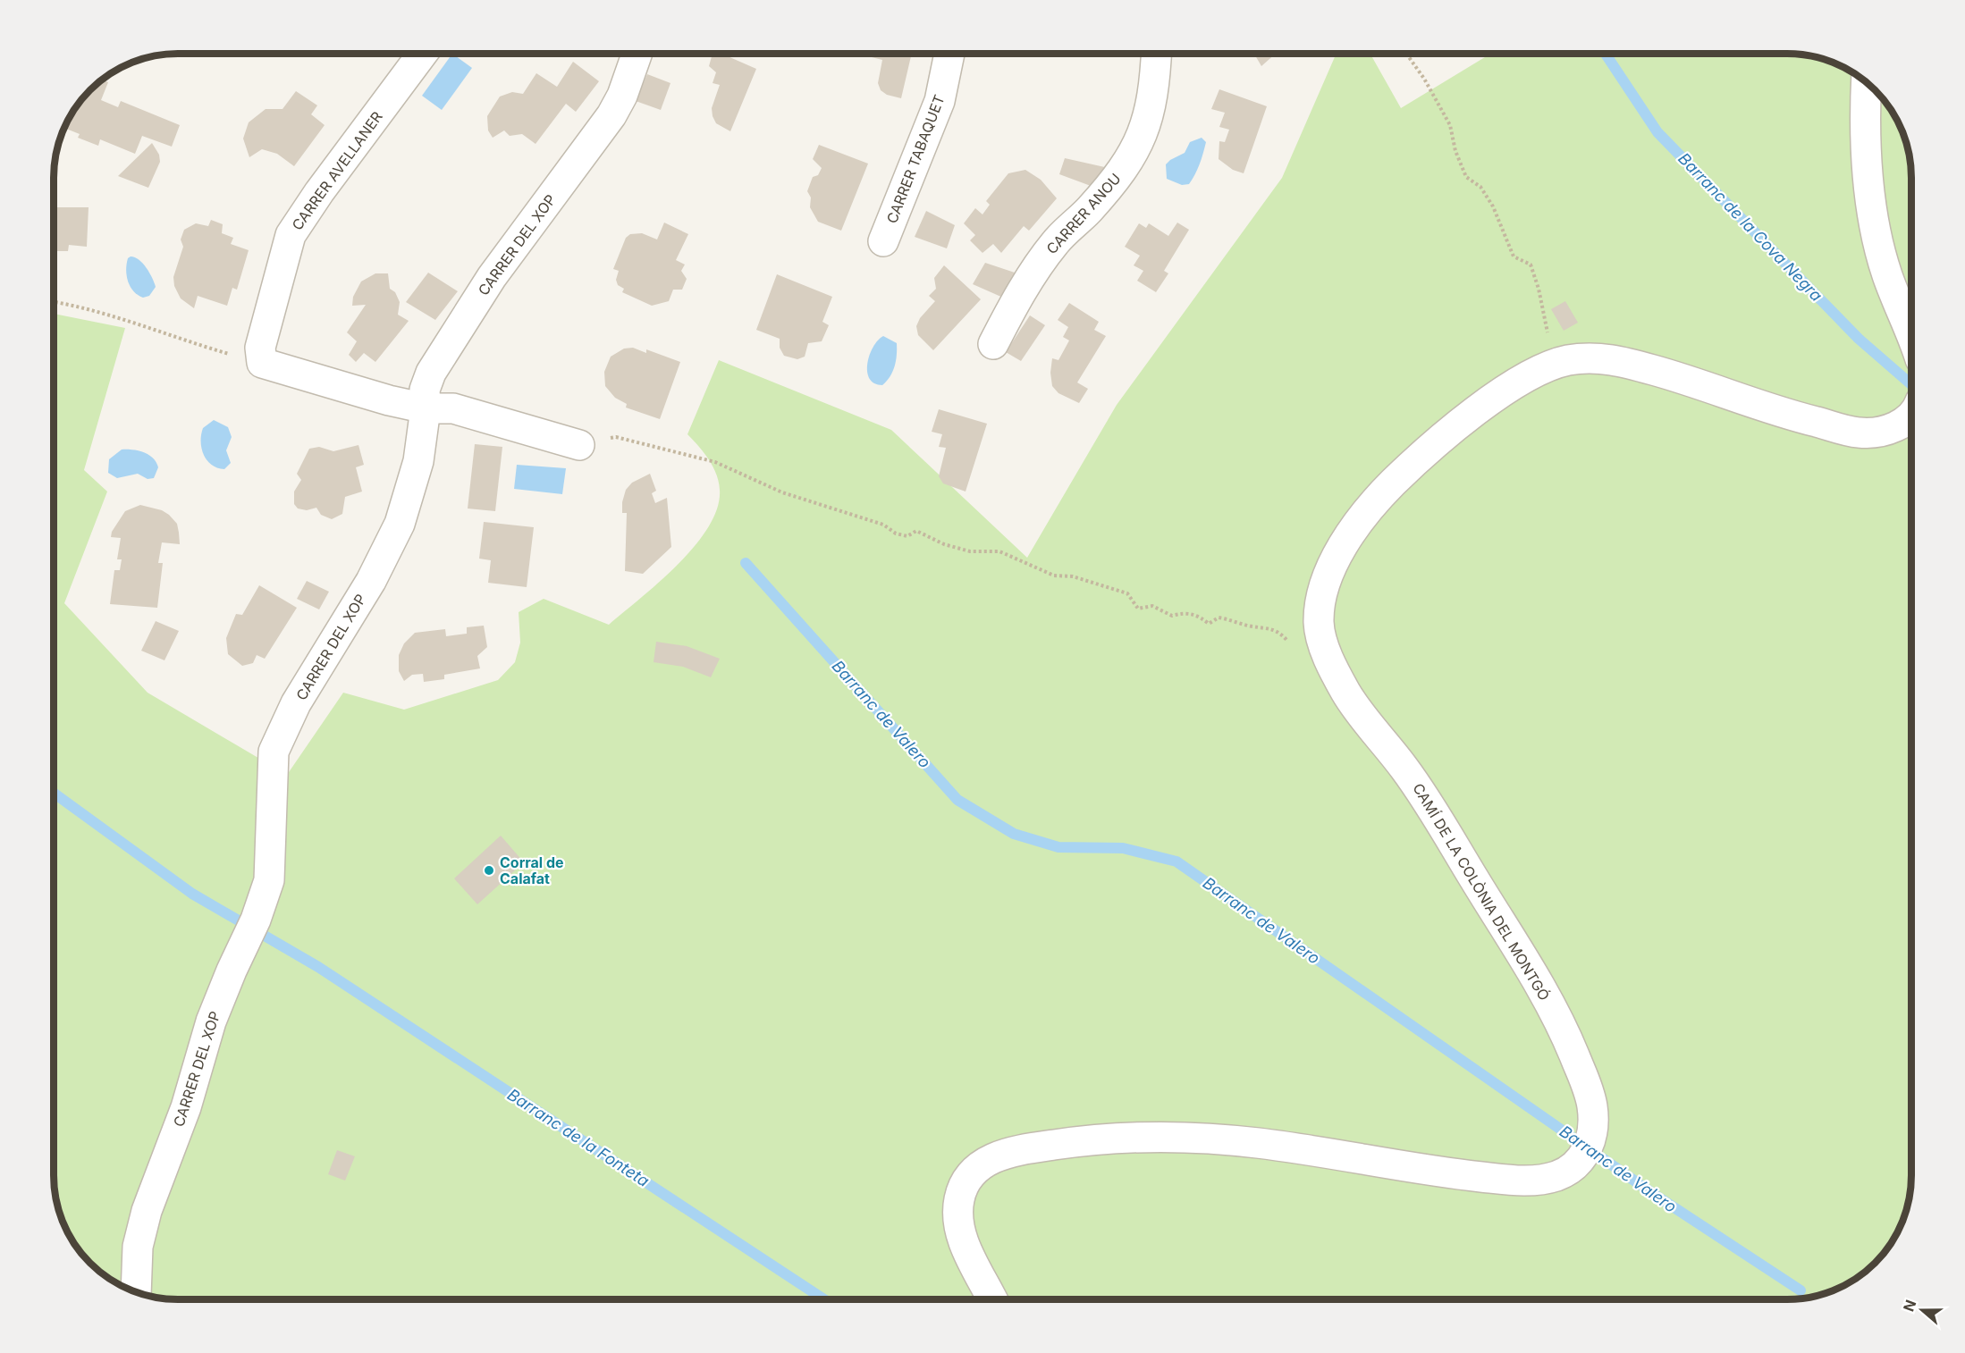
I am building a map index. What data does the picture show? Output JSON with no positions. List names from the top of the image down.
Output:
{
  "streets": {
    "street": [
      "CARRER TABAQUET",
      "CARRER AVELLANER",
      "CARRER ANOU",
      "CARRER DEL XOP",
      "CAMÍ DE LA COLÒNIA DEL MONTGÓ"
    ]
  },
  "water": ["Barranc de la Cova Negra", "Barranc de Valero", "Barranc de la Fonteta"],
  "places": ["Corral de Calafat"],
  "north": "left"
}
